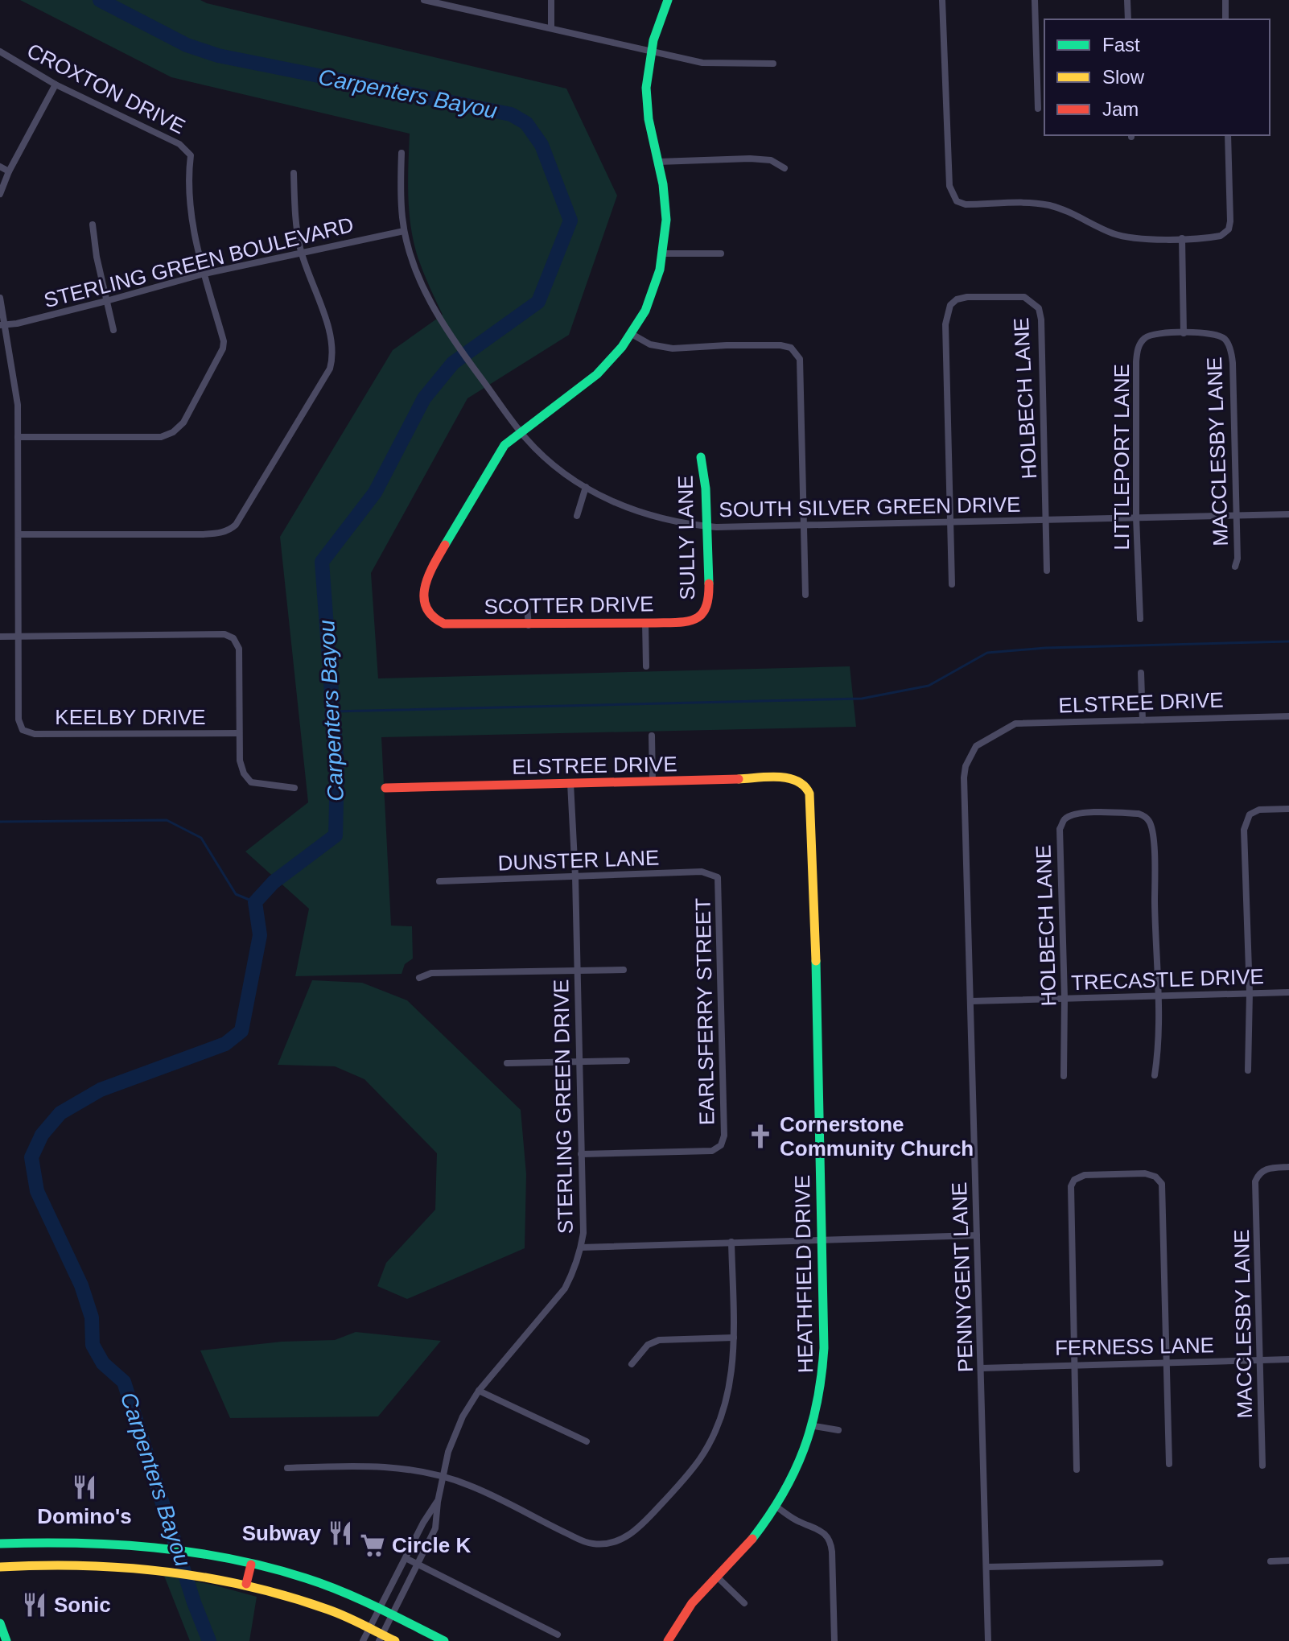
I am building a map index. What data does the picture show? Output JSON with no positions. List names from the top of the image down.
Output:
{
  "streets": {
    "street": [
      "CROXTON DRIVE",
      "STERLING GREEN BOULEVARD",
      "HOLBECH LANE",
      "MACCLESBY LANE",
      "LITTLEPORT LANE",
      "SOUTH SILVER GREEN DRIVE",
      "SULLY LANE",
      "SCOTTER DRIVE",
      "ELSTREE DRIVE",
      "KEELBY DRIVE",
      "DUNSTER LANE",
      "TRECASTLE DRIVE",
      "EARLSFERRY STREET",
      "STERLING GREEN DRIVE",
      "HEATHFIELD DRIVE",
      "PENNYGENT LANE",
      "FERNESS LANE"
    ]
  },
  "crossings": [
    ["CROXTON DRIVE", "STERLING GREEN BOULEVARD"],
    ["STERLING GREEN BOULEVARD", "SOUTH SILVER GREEN DRIVE"],
    ["HOLBECH LANE", "SOUTH SILVER GREEN DRIVE"],
    ["HOLBECH LANE", "TRECASTLE DRIVE"],
    ["MACCLESBY LANE", "LITTLEPORT LANE"],
    ["MACCLESBY LANE", "SOUTH SILVER GREEN DRIVE"],
    ["MACCLESBY LANE", "FERNESS LANE"],
    ["LITTLEPORT LANE", "SOUTH SILVER GREEN DRIVE"],
    ["SOUTH SILVER GREEN DRIVE", "SULLY LANE"],
    ["SOUTH SILVER GREEN DRIVE", "SCOTTER DRIVE"],
    ["SULLY LANE", "SCOTTER DRIVE"],
    ["ELSTREE DRIVE", "STERLING GREEN DRIVE"],
    ["ELSTREE DRIVE", "HEATHFIELD DRIVE"],
    ["ELSTREE DRIVE", "PENNYGENT LANE"],
    ["DUNSTER LANE", "EARLSFERRY STREET"],
    ["DUNSTER LANE", "STERLING GREEN DRIVE"],
    ["TRECASTLE DRIVE", "PENNYGENT LANE"],
    ["EARLSFERRY STREET", "STERLING GREEN DRIVE"],
    ["PENNYGENT LANE", "FERNESS LANE"]
  ],
  "water": ["Carpenters Bayou"],
  "places": {
    "church": ["Cornerstone Community Church"],
    "restaurant": ["Domino's", "Subway", "Sonic"],
    "supermarket": ["Circle K"]
  },
  "legend": ["Fast", "Slow", "Jam"]
}
